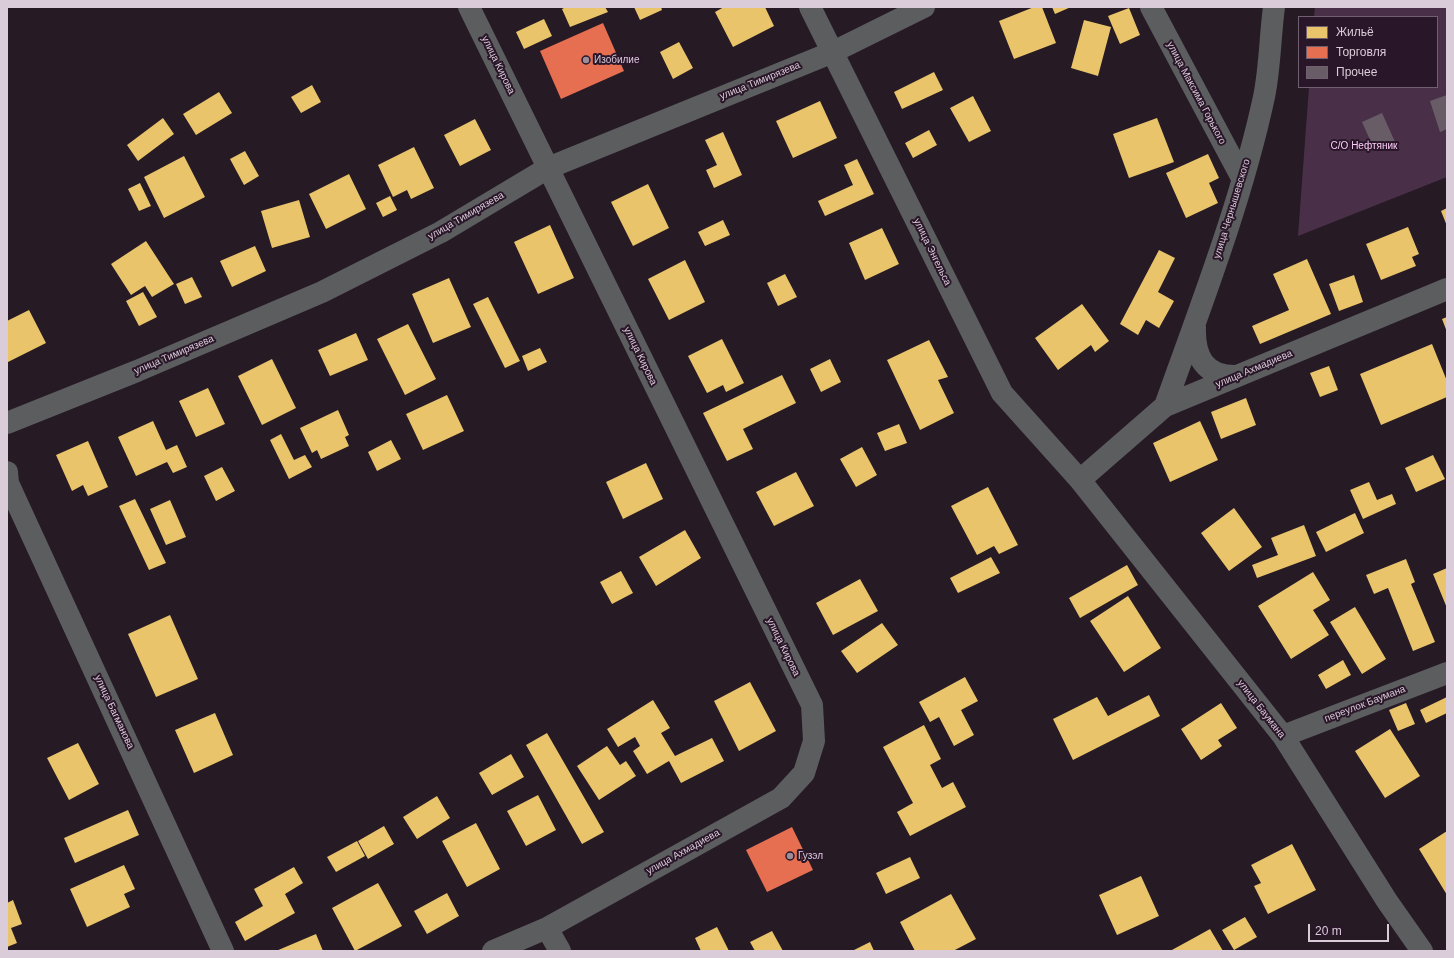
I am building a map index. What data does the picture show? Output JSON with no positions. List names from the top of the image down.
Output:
{
  "streets": {
    "street": [
      "улица Кирова",
      "улица Тимирязева",
      "улица Максима Горького",
      "улица Чернышевского",
      "улица Энгельса",
      "улица Ахмадиева",
      "переулок Баумана",
      "улица Баумана",
      "улица Багманова"
    ]
  },
  "crossings": [
    ["улица Кирова", "улица Тимирязева"],
    ["улица Кирова", "улица Ахмадиева"],
    ["улица Тимирязева", "улица Энгельса"],
    ["улица Максима Горького", "улица Чернышевского"],
    ["улица Чернышевского", "улица Ахмадиева"],
    ["улица Энгельса", "улица Ахмадиева"],
    ["улица Энгельса", "улица Баумана"],
    ["улица Ахмадиева", "улица Баумана"],
    ["переулок Баумана", "улица Баумана"]
  ],
  "parks": ["С/О Нефтяник"],
  "places": ["Изобилие", "Гузэл"],
  "legend": ["Жильё", "Торговля", "Прочее"],
  "scale_bar": "20 m"
}
